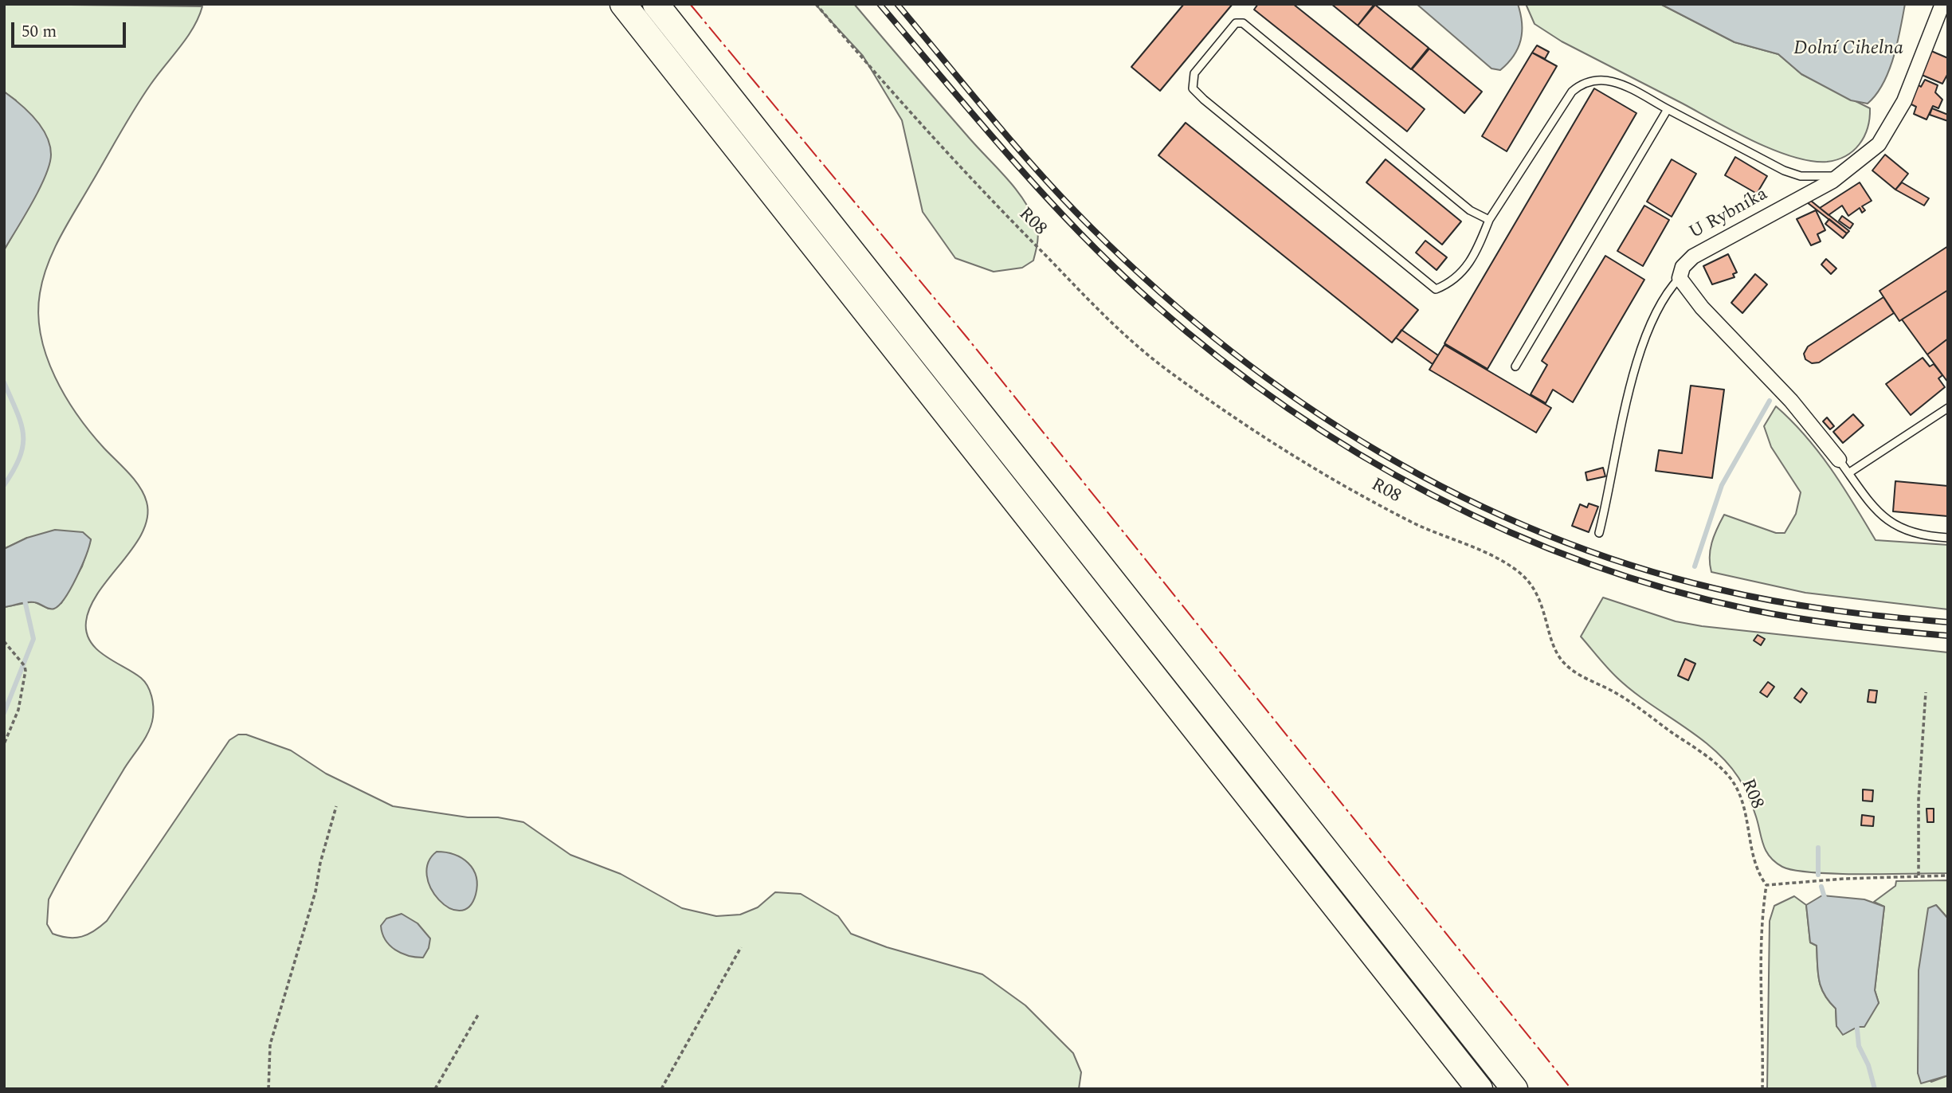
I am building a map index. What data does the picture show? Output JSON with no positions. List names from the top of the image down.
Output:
{
  "streets": {
    "street": ["U Rybníka"],
    "path": ["R08"]
  },
  "water": ["Dolní Cihelna"],
  "scale_bar": "50 m"
}
